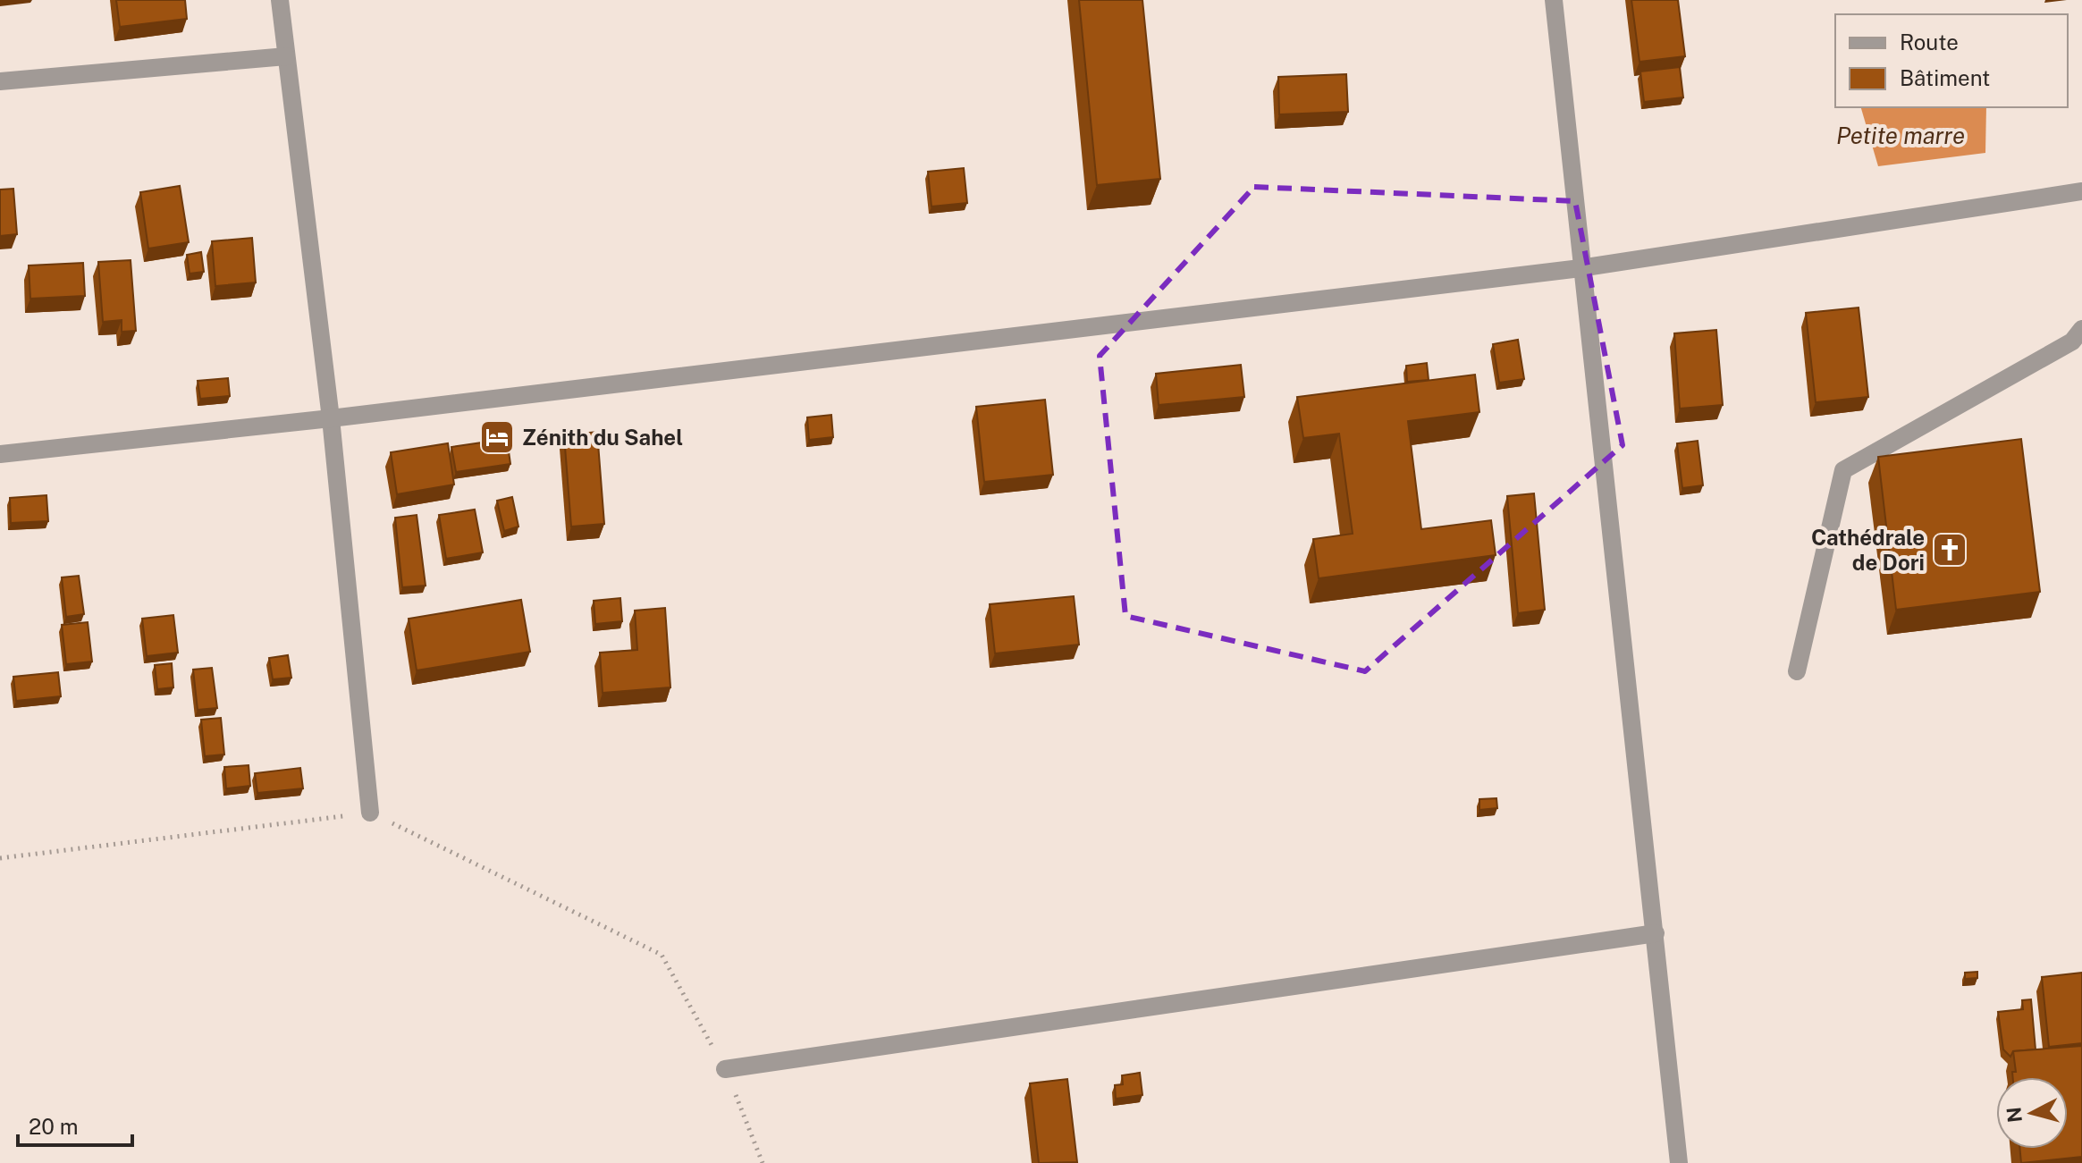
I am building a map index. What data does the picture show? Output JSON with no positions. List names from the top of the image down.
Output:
{
  "water": ["Petite marre"],
  "places": {
    "hotel": ["Zénith du Sahel"],
    "church": ["Cathédrale de Dori"]
  },
  "legend": ["Route", "Bâtiment"],
  "scale_bar": "20 m",
  "north": "left"
}
